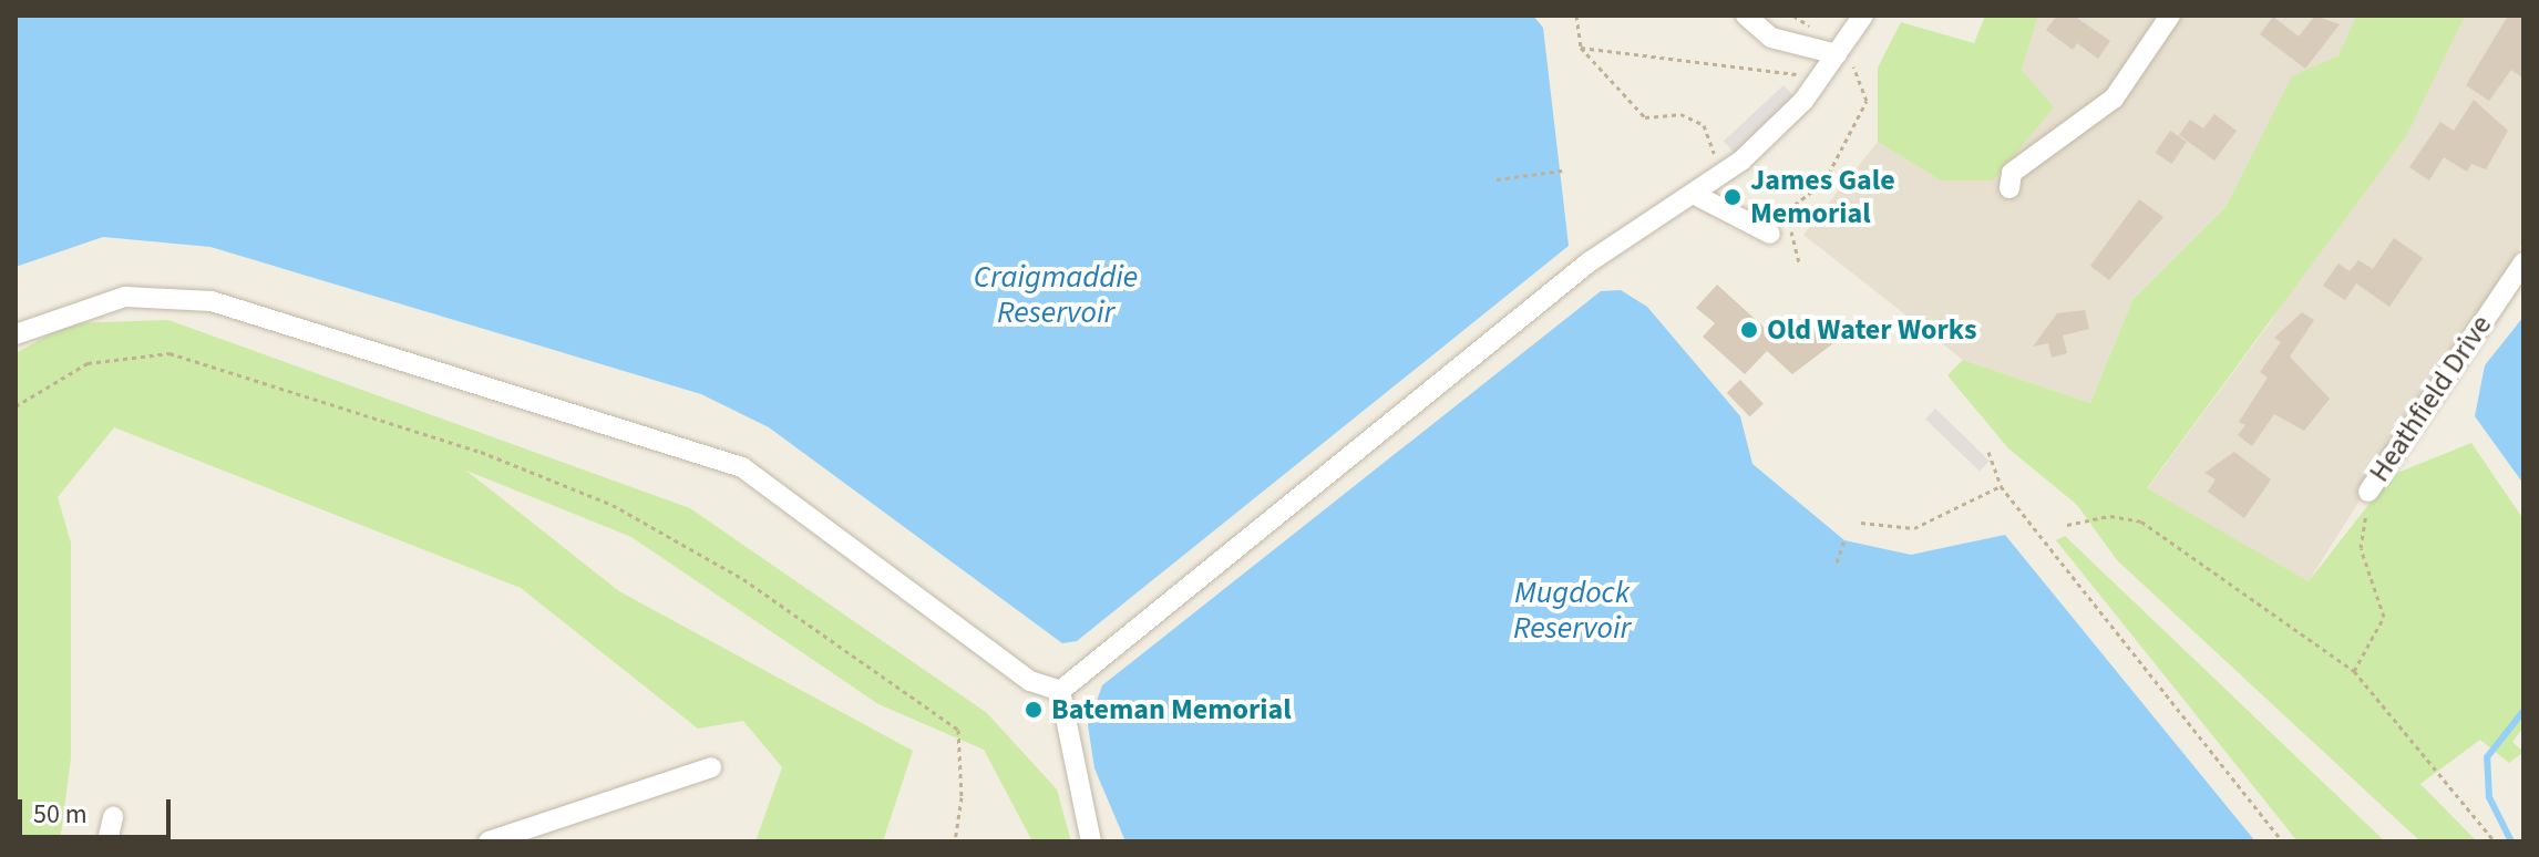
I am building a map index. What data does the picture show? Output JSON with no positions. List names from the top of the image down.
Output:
{
  "streets": {
    "street": ["Heathfield Drive"]
  },
  "water": ["Craigmaddie Reservoir", "Mugdock Reservoir"],
  "places": ["James Gale Memorial", "Old Water Works", "Bateman Memorial"],
  "scale_bar": "50 m"
}
